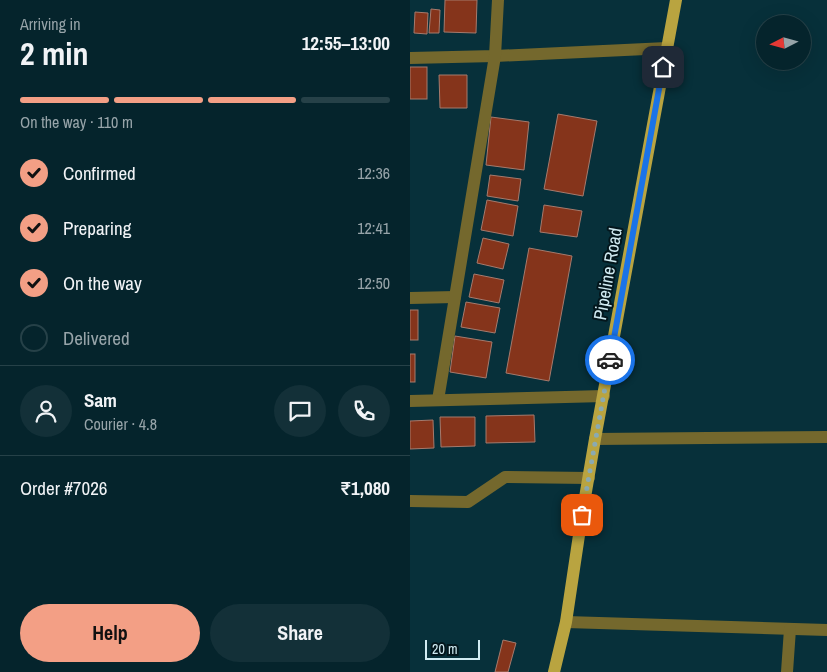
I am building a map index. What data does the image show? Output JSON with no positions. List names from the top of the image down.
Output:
{
  "streets": {
    "main road": ["Pipeline Road"]
  },
  "scale_bar": "20 m",
  "north": "left",
  "page": {
    "heading": ["2 min", "Arriving in", "12:55–13:00"],
    "panel": [
      "Sam",
      "Courier · 4.8",
      "Order #7026",
      "₹1,080"
    ],
    "bar": "On the way · 110 m",
    "list": [
      ["Confirmed", "12:36"],
      ["Preparing", "12:41"],
      ["On the way", "12:50"],
      "Delivered"
    ],
    "buttons": ["Help", "Share"],
    "scale": "20 m"
  }
}
